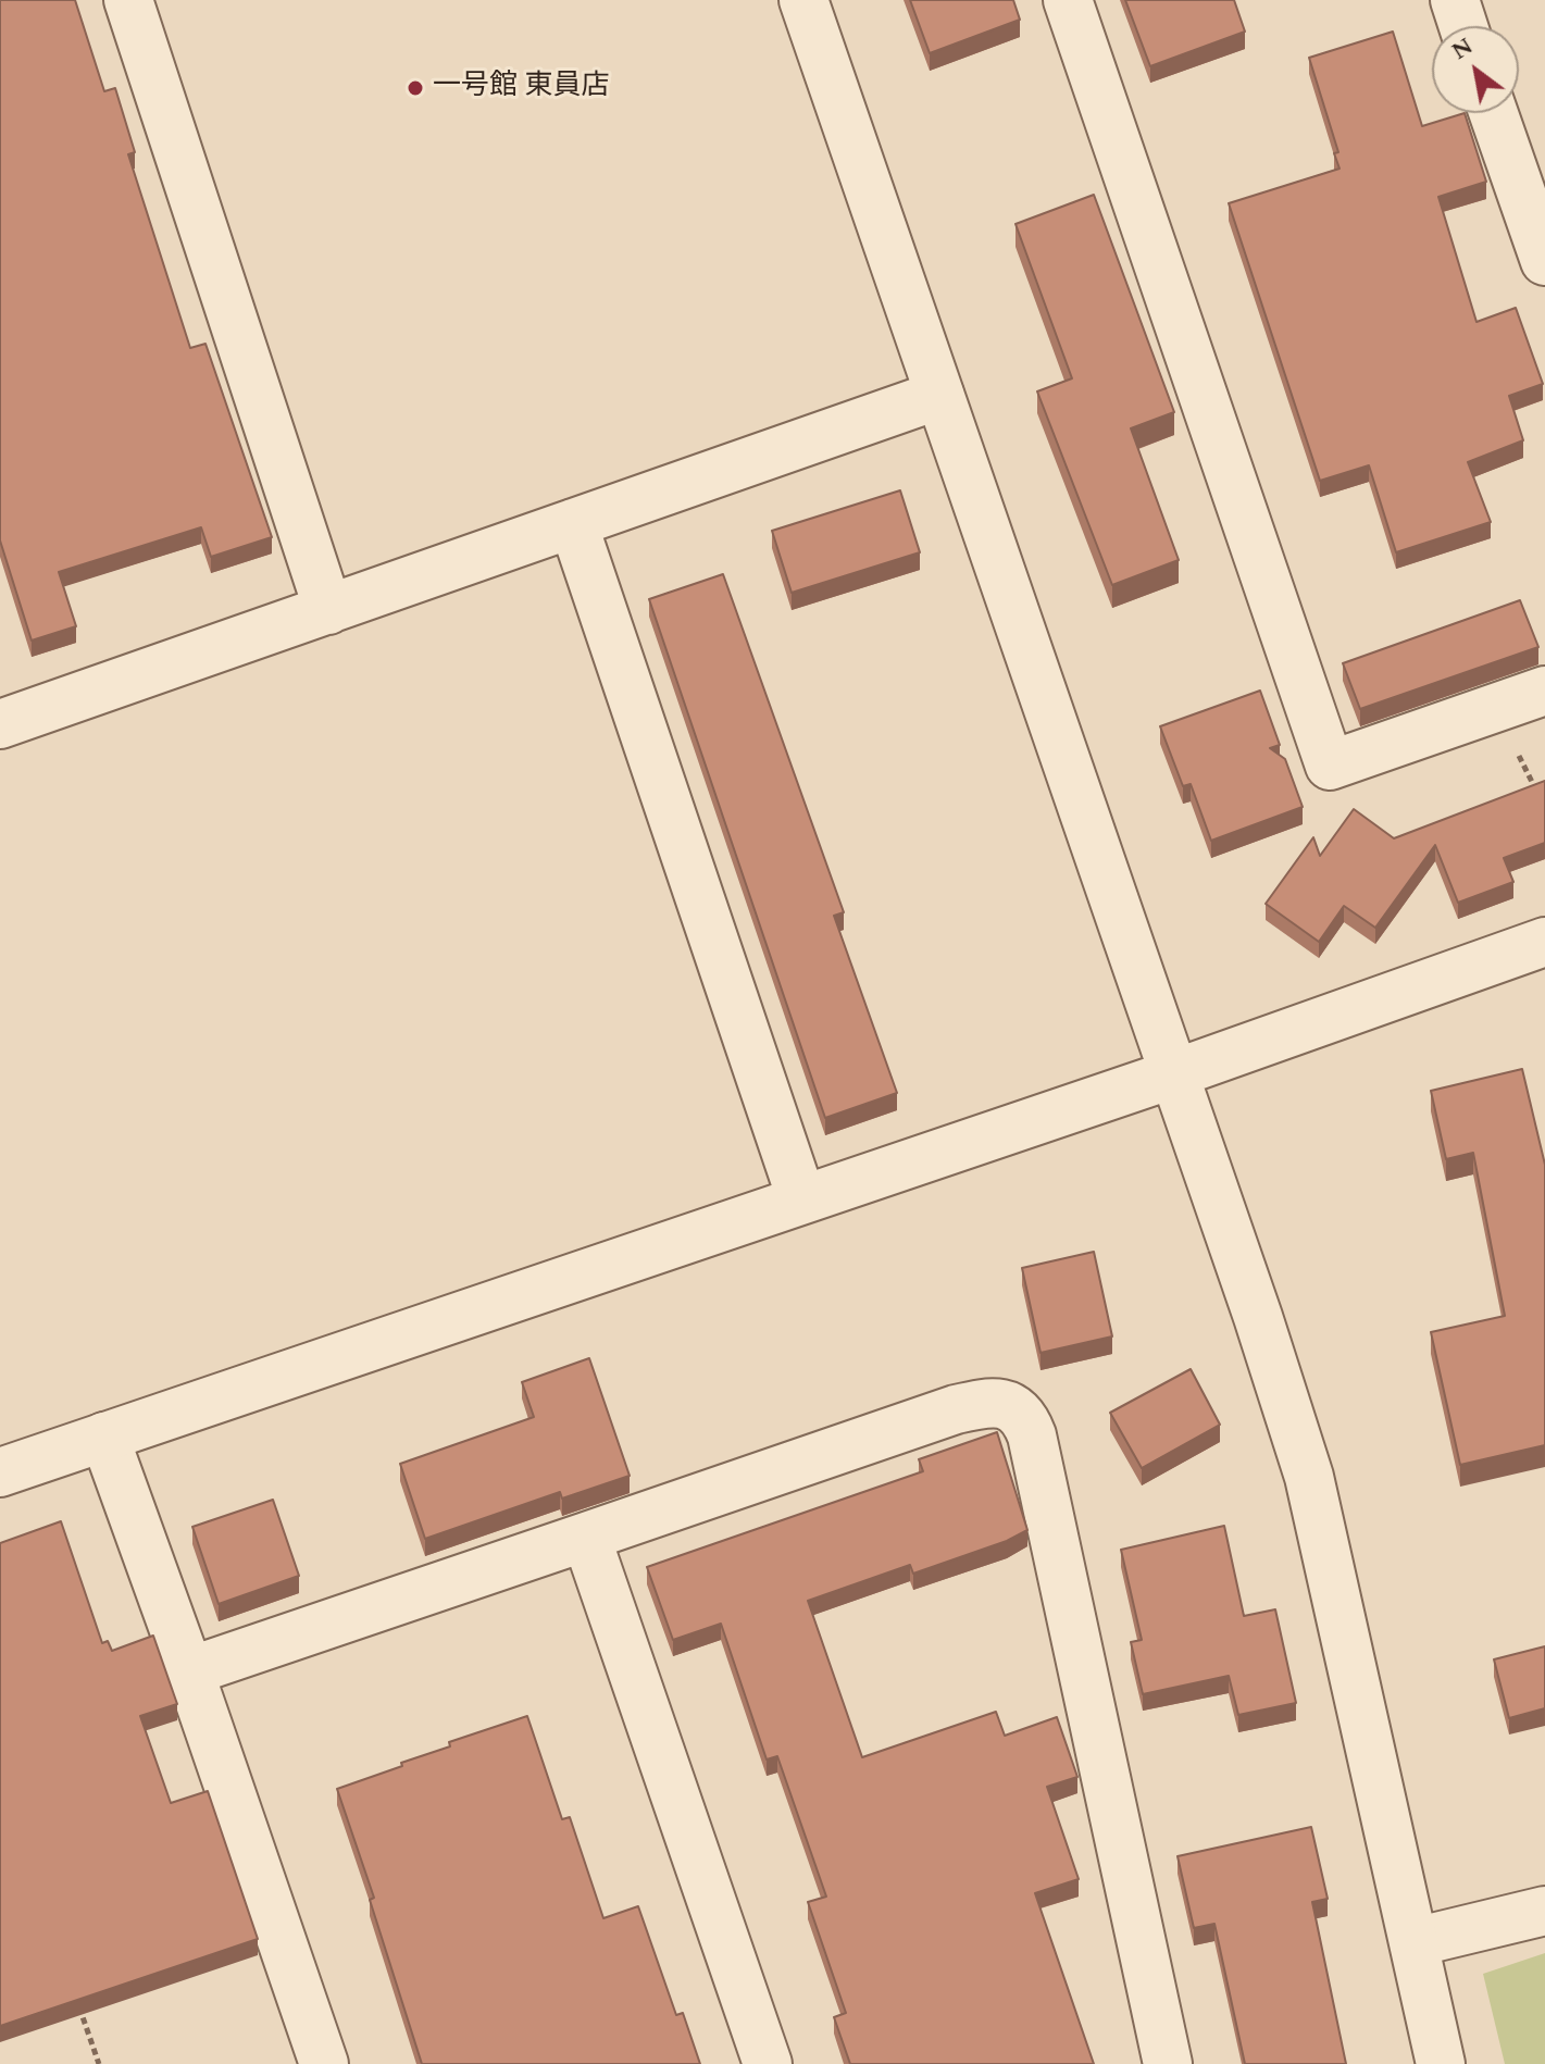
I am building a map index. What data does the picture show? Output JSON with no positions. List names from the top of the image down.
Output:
{
  "places": ["一号館 東員店"],
  "north": "top left"
}
